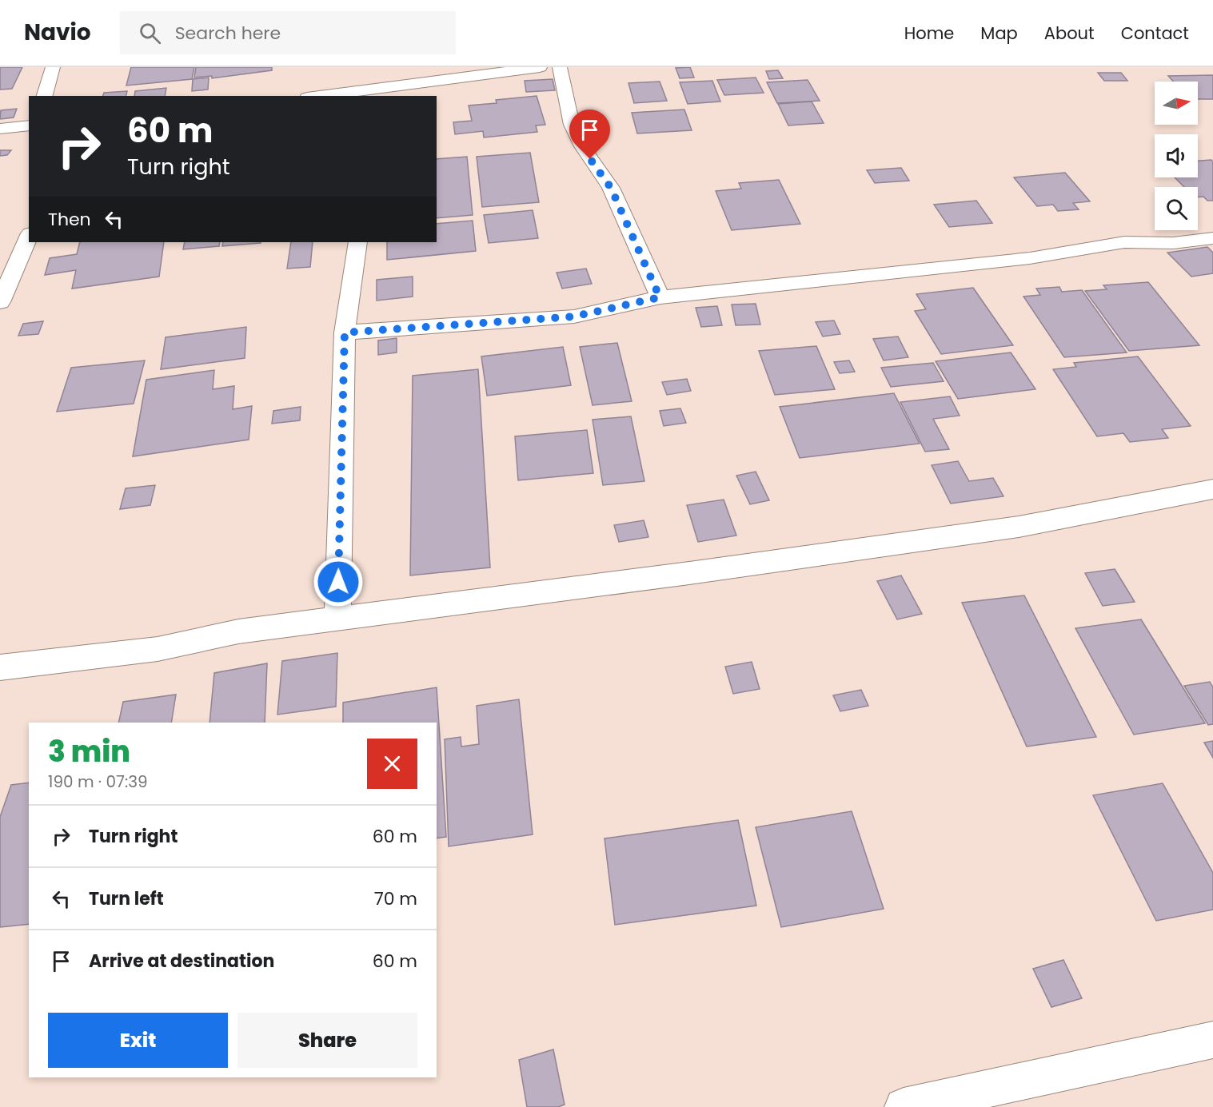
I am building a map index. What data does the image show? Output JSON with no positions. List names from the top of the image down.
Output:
{
  "north": "right",
  "page": {
    "header": "Navio",
    "search": "Search here",
    "nav": [
      "Home",
      "Map",
      "About",
      "Contact"
    ],
    "turn": ["60 m", "Turn right"],
    "then": "Then",
    "heading": ["3 min", "190 m · 07:39"],
    "list": [
      {
        "name": "Turn right",
        "value": "60 m"
      },
      {
        "name": "Turn left",
        "value": "70 m"
      },
      {
        "name": "Arrive at destination",
        "value": "60 m"
      }
    ],
    "buttons": ["Exit", "Share"]
  }
}
